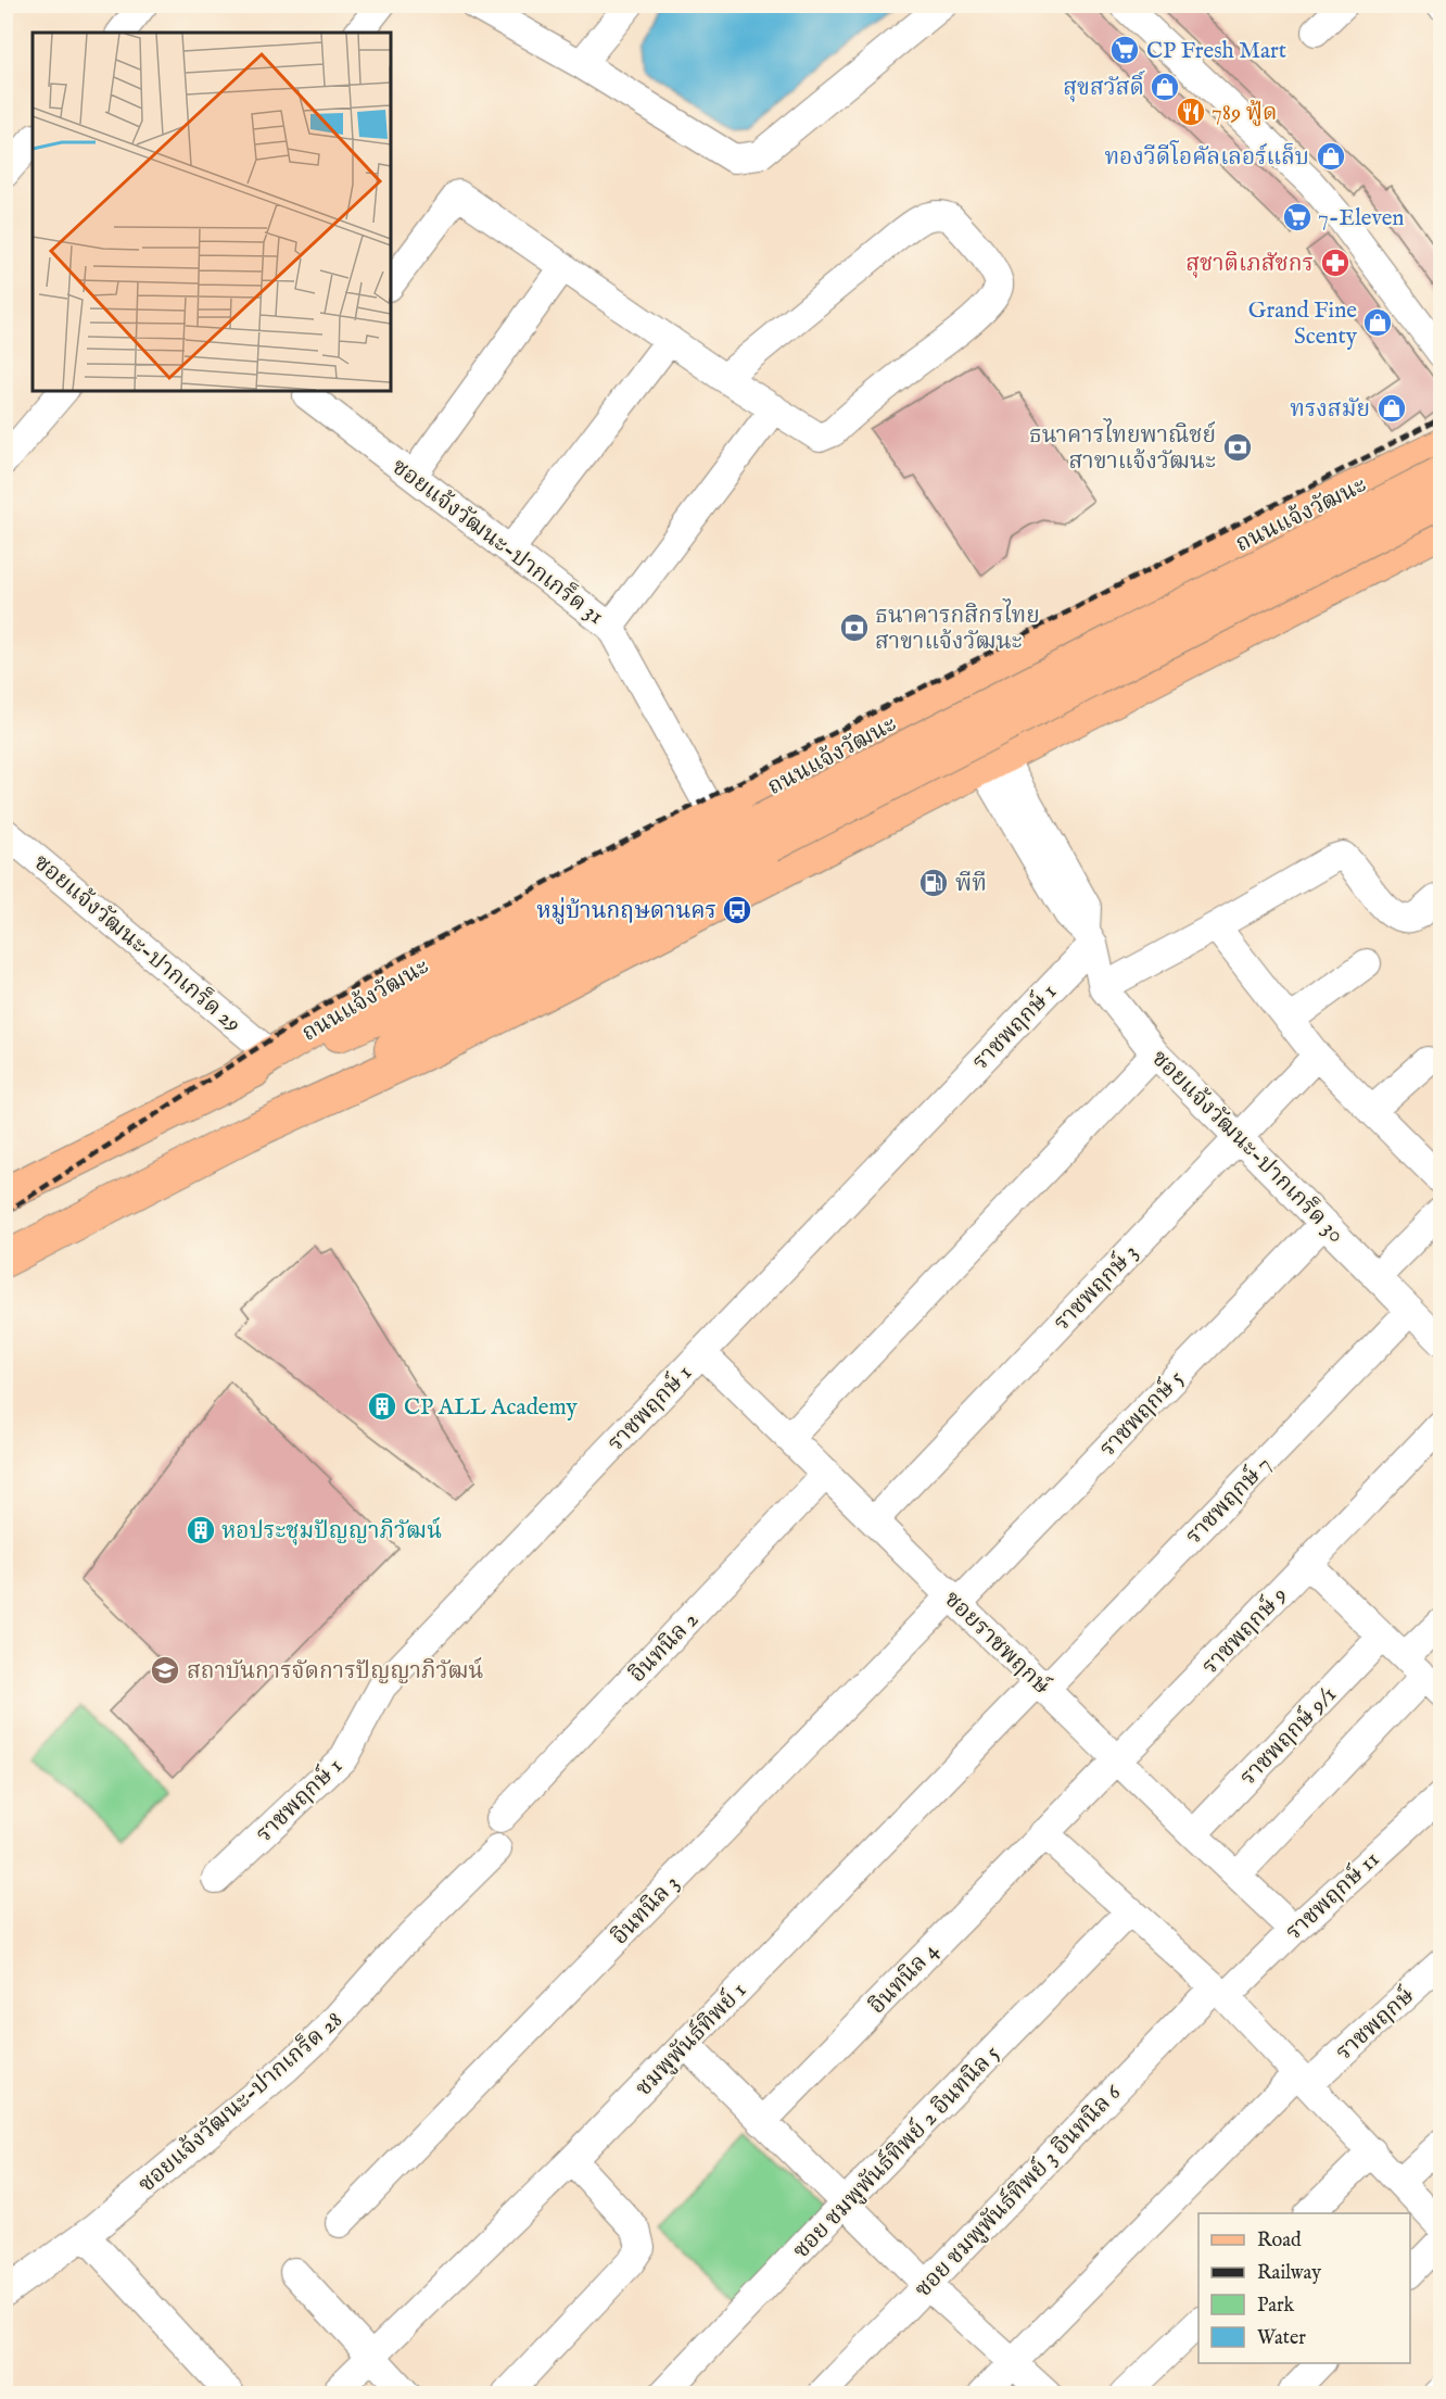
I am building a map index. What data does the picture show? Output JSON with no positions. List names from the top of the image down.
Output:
{
  "streets": {
    "main road": ["ถนนแจ้งวัฒนะ"],
    "street": [
      "ซอยแจ้งวัฒนะ-ปากเกร็ด 31",
      "ซอยแจ้งวัฒนะ-ปากเกร็ด 29",
      "ราชพฤกษ์ 1",
      "ซอยแจ้งวัฒนะ-ปากเกร็ด 30",
      "ราชพฤกษ์ 3",
      "ราชพฤกษ์ 5",
      "ราชพฤกษ์ 7",
      "ราชพฤกษ์ 9",
      "ซอยราชพฤกษ์",
      "อินทนิล 2",
      "ราชพฤกษ์ 9/1",
      "ราชพฤกษ์ 11",
      "อินทนิล 3",
      "อินทนิล 4",
      "ราชพฤกษ์",
      "ชมพูพันธ์ทิพย์ 1",
      "ซอยแจ้งวัฒนะ-ปากเกร็ด 28",
      "ซอย ชมพูพันธ์ทิพย์ 2 อินทนิล 5",
      "ซอย ชมพูพันธ์ทิพย์ 3 อินทนิล 6"
    ]
  },
  "crossings": [
    ["ถนนแจ้งวัฒนะ", "ซอยแจ้งวัฒนะ-ปากเกร็ด 31"],
    ["ถนนแจ้งวัฒนะ", "ซอยแจ้งวัฒนะ-ปากเกร็ด 29"],
    ["ถนนแจ้งวัฒนะ", "ซอยแจ้งวัฒนะ-ปากเกร็ด 30"],
    ["ราชพฤกษ์ 1", "ซอยแจ้งวัฒนะ-ปากเกร็ด 30"],
    ["ราชพฤกษ์ 1", "ซอยราชพฤกษ์"],
    ["ซอยแจ้งวัฒนะ-ปากเกร็ด 30", "ราชพฤกษ์ 3"],
    ["ซอยแจ้งวัฒนะ-ปากเกร็ด 30", "ราชพฤกษ์ 5"],
    ["ซอยแจ้งวัฒนะ-ปากเกร็ด 30", "ราชพฤกษ์ 7"],
    ["ราชพฤกษ์ 3", "ซอยราชพฤกษ์"],
    ["ราชพฤกษ์ 5", "ซอยราชพฤกษ์"],
    ["ราชพฤกษ์ 5", "อินทนิล 3"],
    ["ราชพฤกษ์ 7", "ซอยราชพฤกษ์"],
    ["ราชพฤกษ์ 7", "ชมพูพันธ์ทิพย์ 1"],
    ["ราชพฤกษ์ 9", "ซอยราชพฤกษ์"],
    ["ราชพฤกษ์ 9", "อินทนิล 4"],
    ["ซอยราชพฤกษ์", "อินทนิล 2"],
    ["ซอยราชพฤกษ์", "ราชพฤกษ์ 9/1"],
    ["ซอยราชพฤกษ์", "ราชพฤกษ์ 11"],
    ["ซอยราชพฤกษ์", "อินทนิล 3"],
    ["ซอยราชพฤกษ์", "ชมพูพันธ์ทิพย์ 1"],
    ["ราชพฤกษ์ 11", "ซอย ชมพูพันธ์ทิพย์ 3 อินทนิล 6"]
  ],
  "places": {
    "supermarket": ["CP Fresh Mart", "7-Eleven"],
    "shop": [
      "สุขสวัสดิ์",
      "ทองวีดีโอคัลเลอร์แล็บ",
      "Grand Fine Scenty",
      "ทรงสมัย"
    ],
    "restaurant": ["789 ฟู้ด"],
    "pharmacy": ["สุชาติเภสัชกร"],
    "bank": ["ธนาคารไทยพาณิชย์ สาขาแจ้งวัฒนะ", "ธนาคารกสิกรไทย สาขาแจ้งวัฒนะ"],
    "fuel station": ["พีที"],
    "bus stop": ["หมู่บ้านกฤษดานคร"],
    "building": ["CP ALL Academy", "หอประชุมปัญญาภิวัฒน์"],
    "school or university": ["สถาบันการจัดการปัญญาภิวัฒน์"]
  },
  "legend": [
    "Road",
    "Railway",
    "Park",
    "Water"
  ]
}
